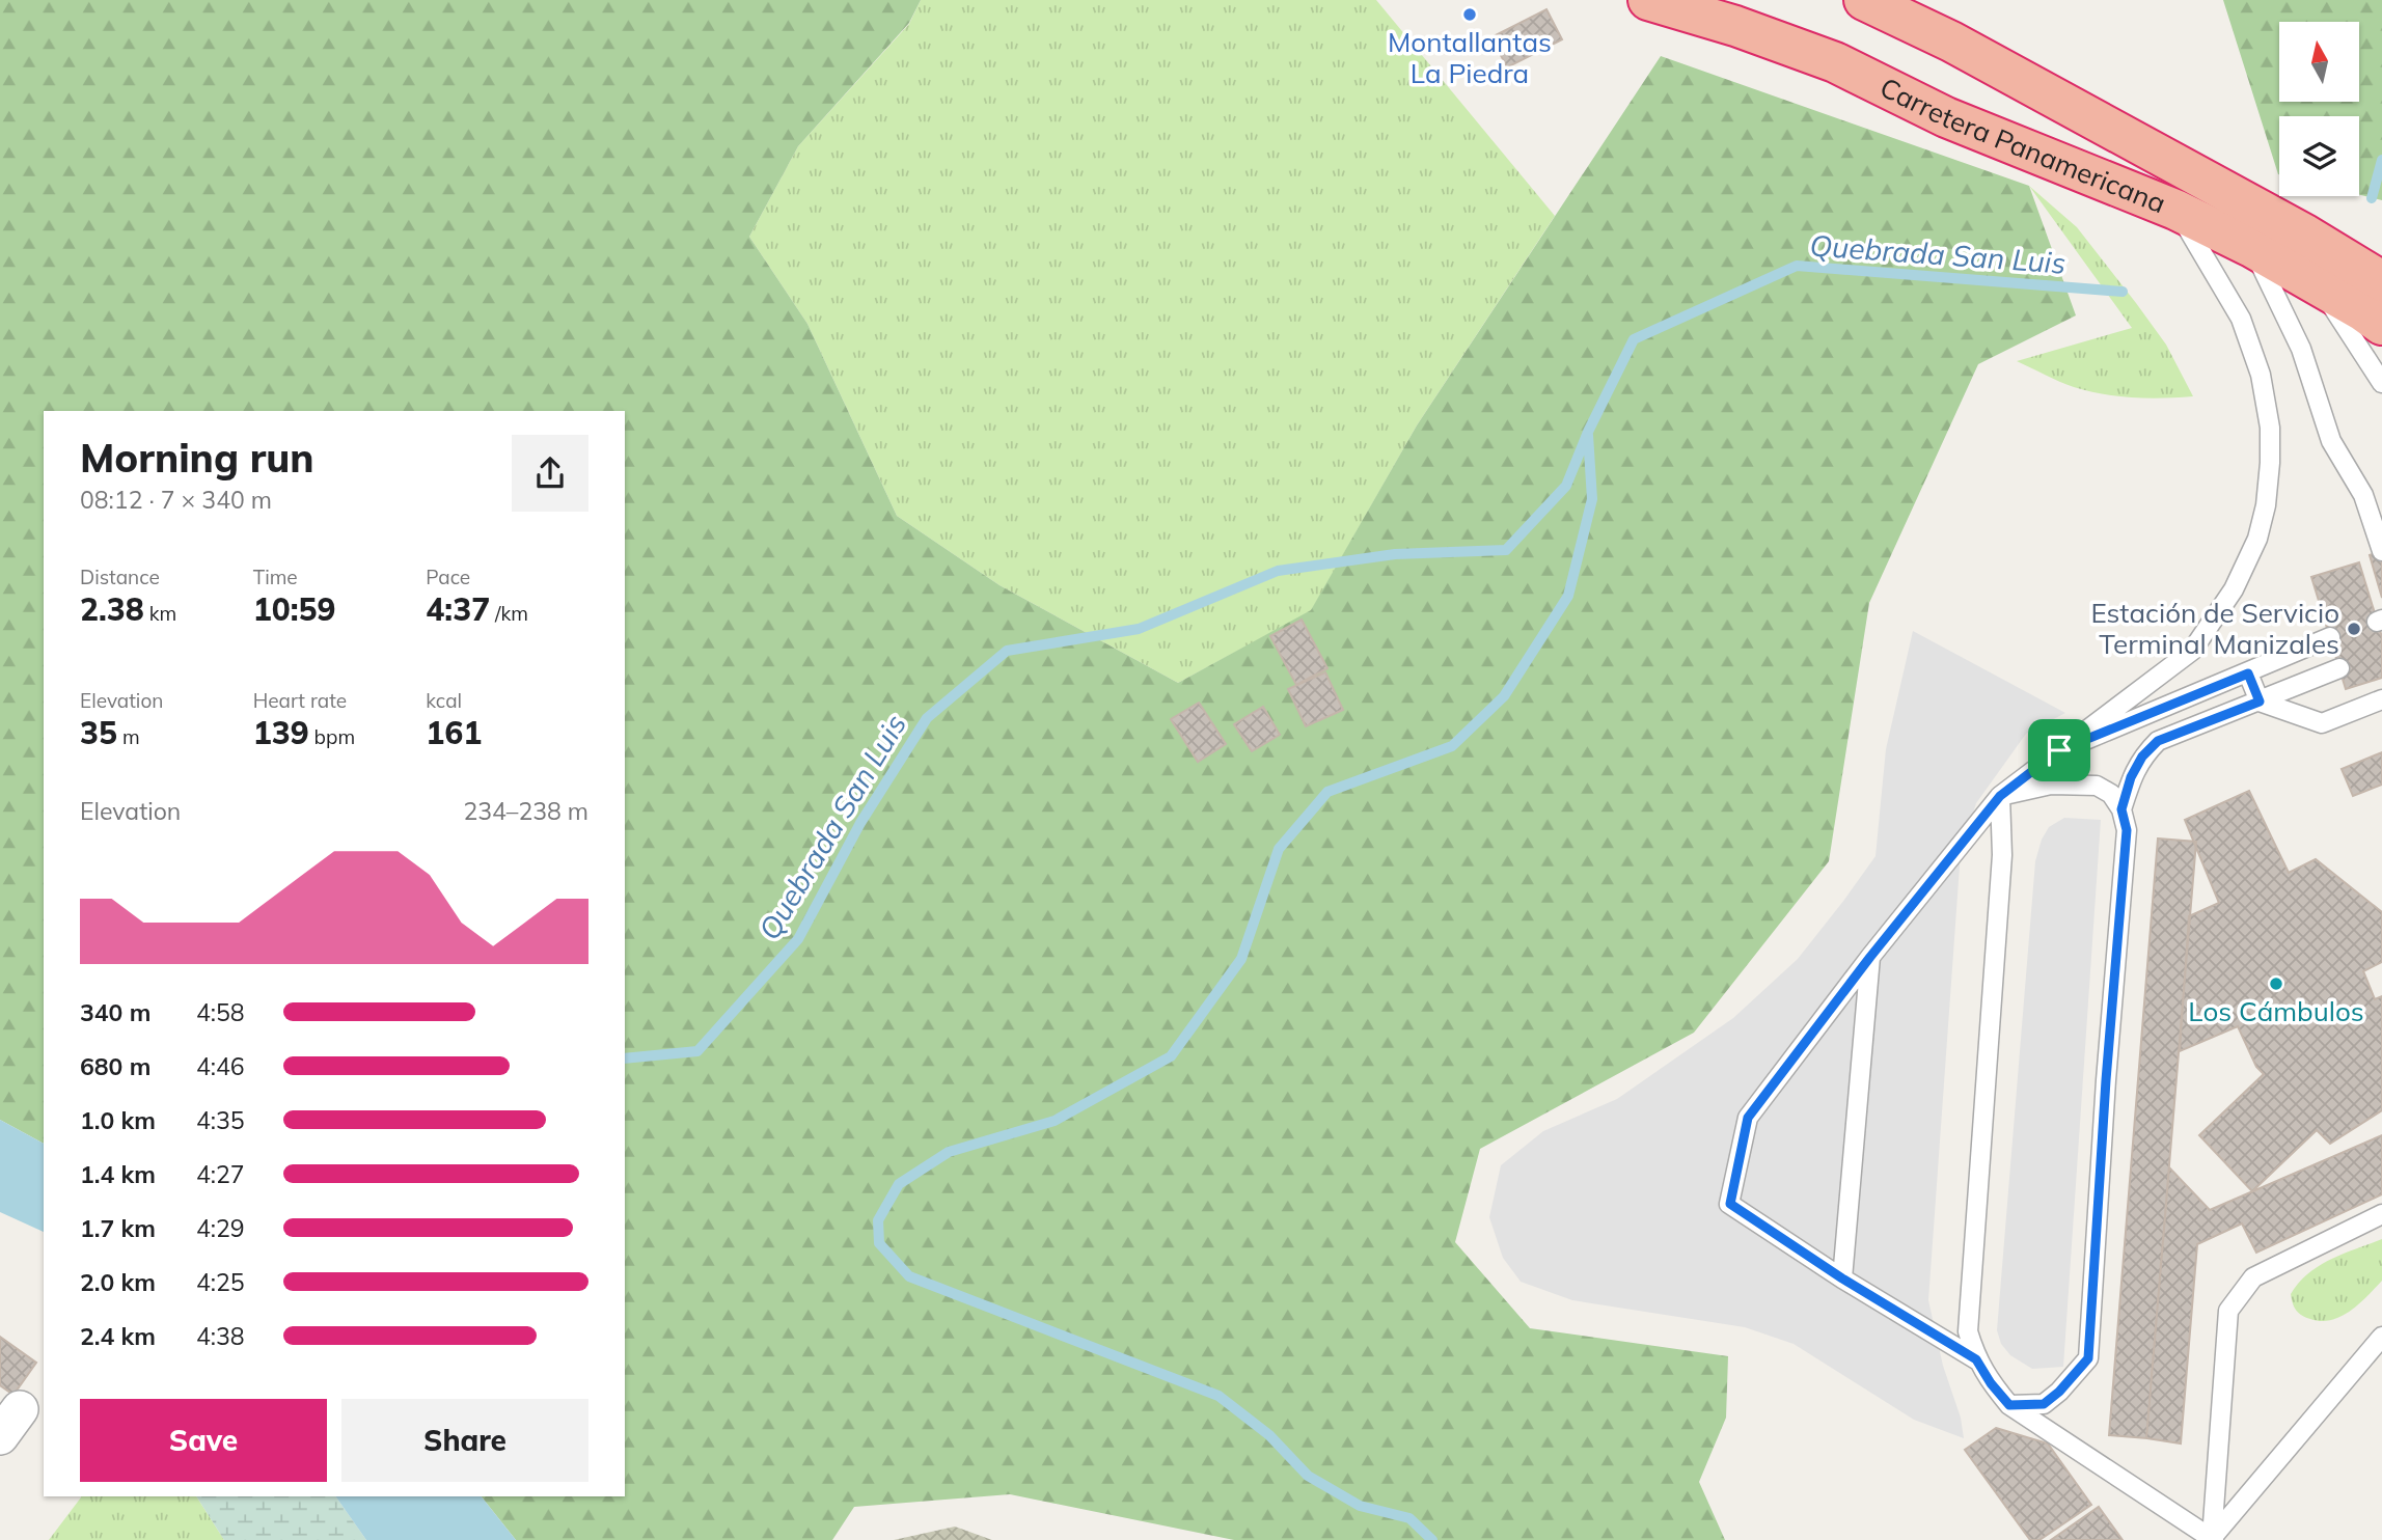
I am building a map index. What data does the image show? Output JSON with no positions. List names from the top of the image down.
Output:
{
  "streets": {
    "highway": ["Carretera Panamericana"]
  },
  "water": ["Quebrada San Luis"],
  "places": ["Montallantas La Piedra", "Estación de Servicio Terminal Manizales", "Los Cámbulos"],
  "north": "top",
  "page": {
    "heading": ["Morning run", "08:12 · 7 × 340 m"],
    "stats": [
      ["Distance", "2.38 km"],
      ["Time", "10:59"],
      ["Pace", "4:37 /km"],
      ["Elevation", "35 m"],
      ["Heart rate", "139 bpm"],
      ["kcal", "161"]
    ],
    "chart": ["Elevation", "234–238 m"],
    "list": [
      {
        "name": "340 m",
        "note": "4:58"
      },
      {
        "name": "680 m",
        "note": "4:46"
      },
      {
        "name": "1.0 km",
        "note": "4:35"
      },
      {
        "name": "1.4 km",
        "note": "4:27"
      },
      {
        "name": "1.7 km",
        "note": "4:29"
      },
      {
        "name": "2.0 km",
        "note": "4:25"
      },
      {
        "name": "2.4 km",
        "note": "4:38"
      }
    ],
    "buttons": ["Save", "Share"]
  }
}
